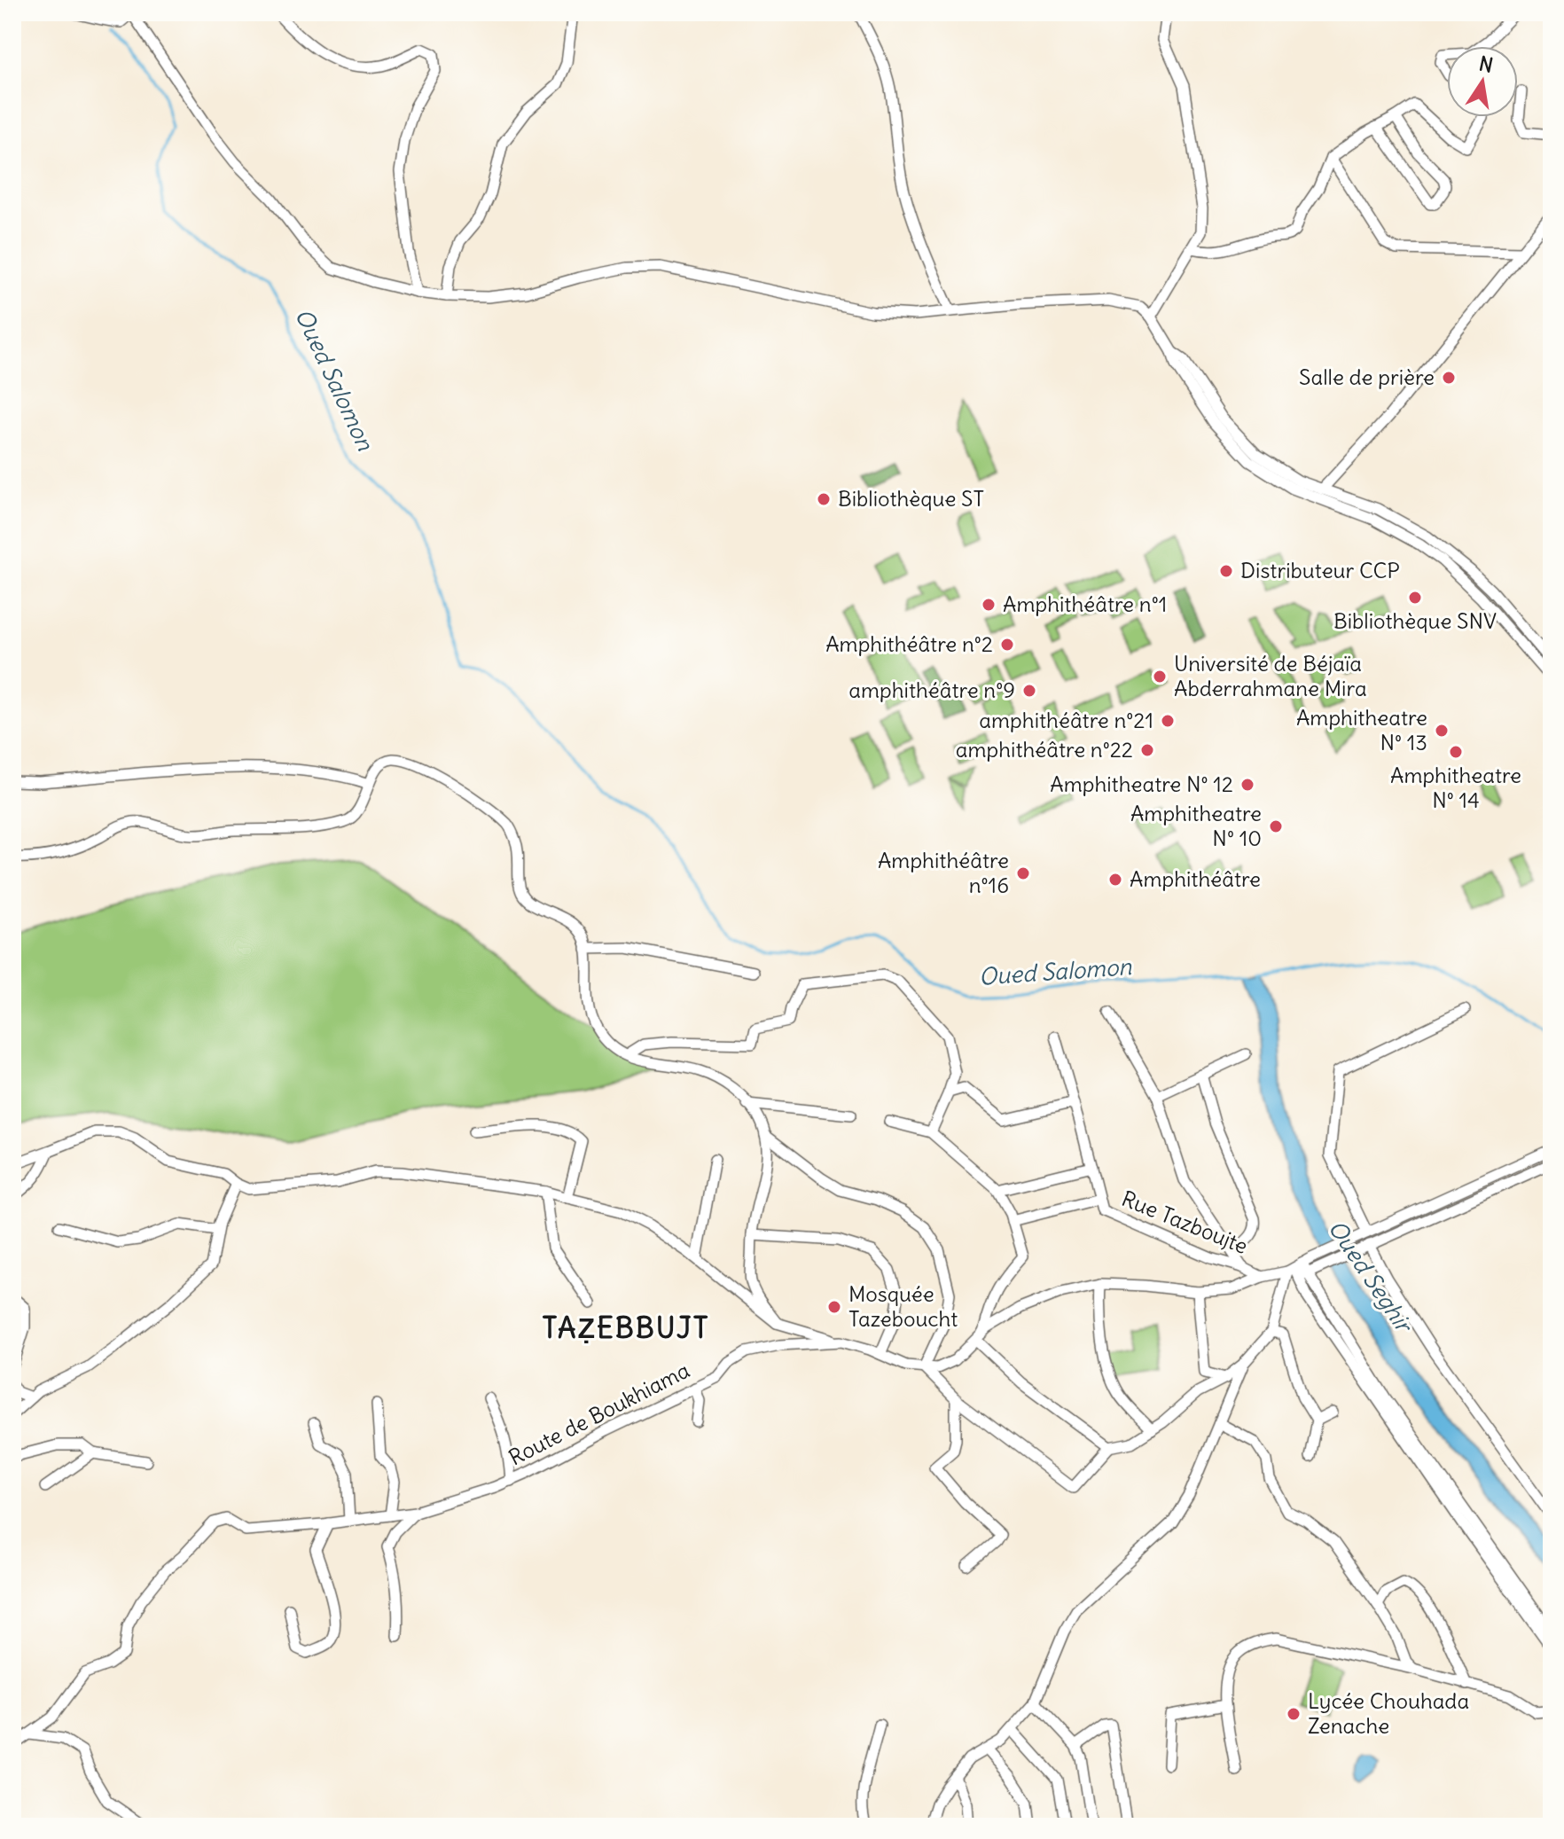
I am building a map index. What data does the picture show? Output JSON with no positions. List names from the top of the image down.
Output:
{
  "streets": {
    "street": ["Rue Tazboujte", "Route de Boukhiama"]
  },
  "districts": ["TAẒEBBUJT"],
  "water": ["Oued Salomon", "Oued Seghir"],
  "places": [
    "Salle de prière",
    "Bibliothèque ST",
    "Distributeur CCP",
    "Bibliothèque SNV",
    "Amphithéâtre n°1",
    "Amphithéâtre n°2",
    "Université de Béjaïa Abderrahmane Mira",
    "amphithéâtre n°9",
    "amphithéâtre n°21",
    "Amphitheatre N° 13",
    "amphithéâtre n°22",
    "Amphitheatre N° 14",
    "Amphitheatre N° 12",
    "Amphitheatre N° 10",
    "Amphithéâtre n°16",
    "Amphithéâtre",
    "Mosquée Tazeboucht",
    "Lycée Chouhada Zenache"
  ],
  "north": "top"
}
